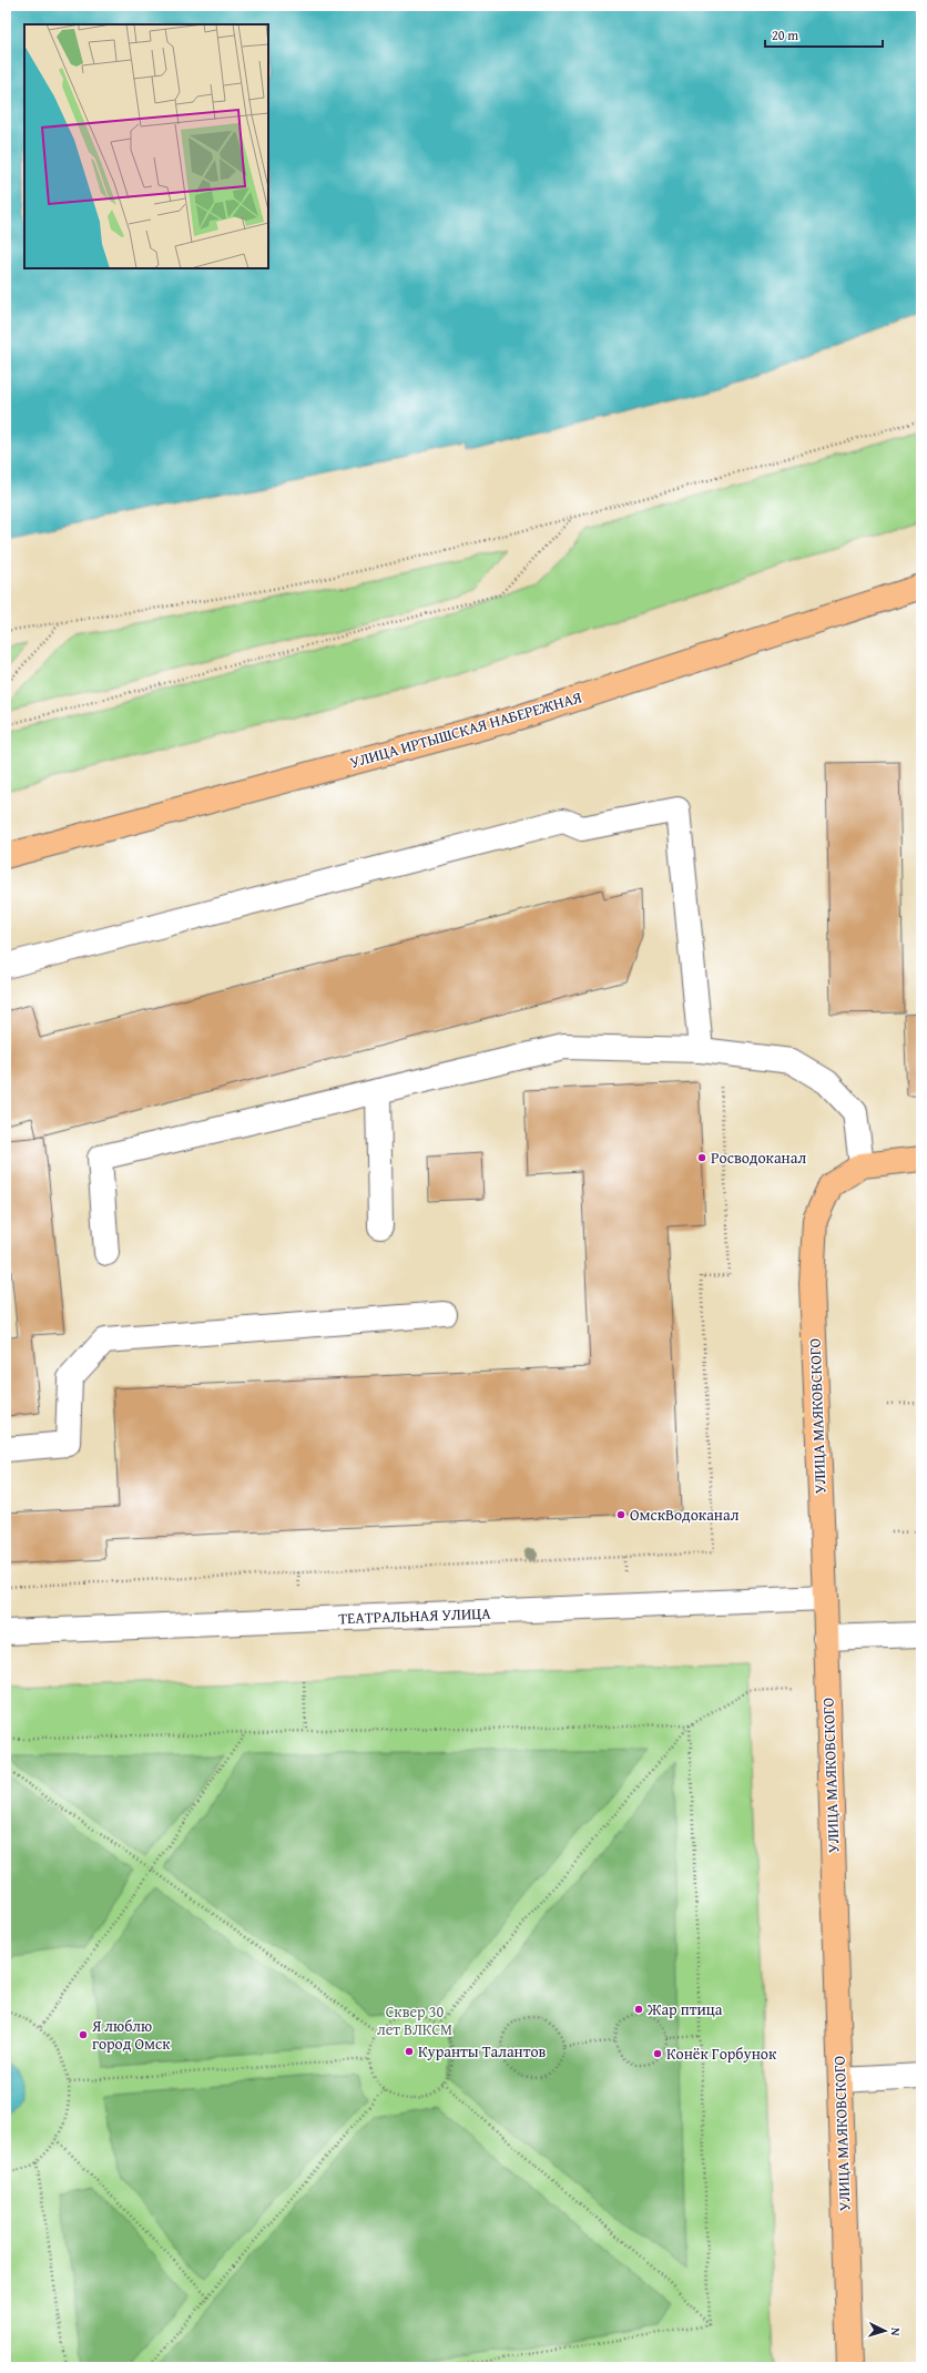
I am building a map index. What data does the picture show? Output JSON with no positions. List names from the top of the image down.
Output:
{
  "streets": {
    "main road": ["УЛИЦА ИРТЫШСКАЯ НАБЕРЕЖНАЯ", "УЛИЦА МАЯКОВСКОГО"],
    "street": ["ТЕАТРАЛЬНАЯ УЛИЦА"]
  },
  "crossings": [
    ["УЛИЦА МАЯКОВСКОГО", "ТЕАТРАЛЬНАЯ УЛИЦА"]
  ],
  "parks": ["Сквер 30 лет ВЛКСМ"],
  "places": [
    "Росводоканал",
    "ОмскВодоканал",
    "Жар птица",
    "Я люблю город Омск",
    "Куранты Талантов",
    "Конёк Горбунок"
  ],
  "scale_bar": "20 m",
  "north": "right"
}
